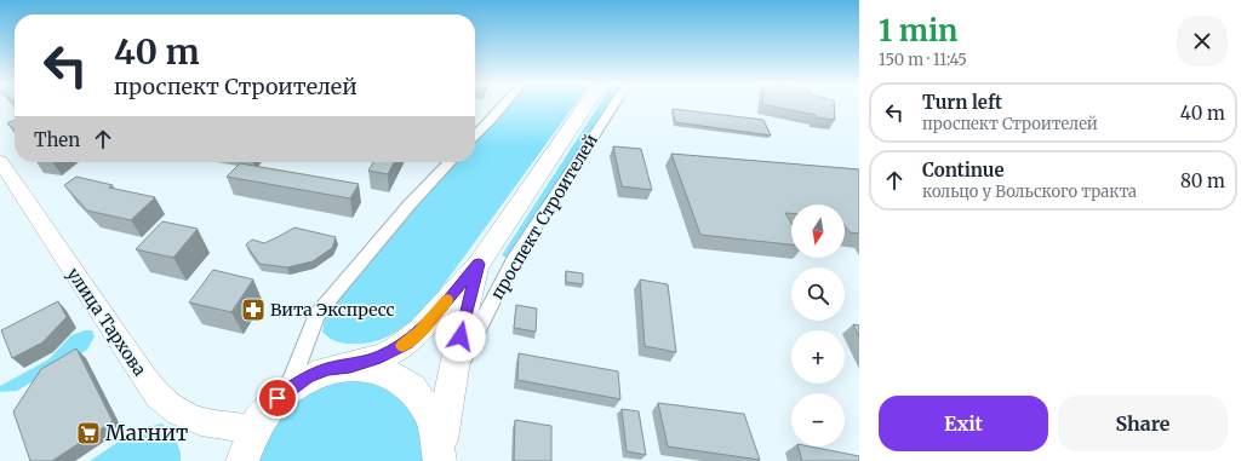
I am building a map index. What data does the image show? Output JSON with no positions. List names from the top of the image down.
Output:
{
  "streets": {
    "main road": ["проспект Строителей", "улица Тархова"]
  },
  "places": {
    "pharmacy": ["Вита Экспресс"],
    "supermarket": ["Магнит"]
  },
  "north": "bottom",
  "page": {
    "heading": ["1 min", "150 m · 11:45"],
    "turn": ["40 m", "проспект Строителей"],
    "list": [
      {
        "name": "Turn left",
        "note": "проспект Строителей",
        "value": "40 m"
      },
      {
        "name": "Continue",
        "note": "кольцо у Вольского тракта",
        "value": "80 m"
      }
    ],
    "then": "Then",
    "map_buttons": ["+", "−"],
    "buttons": ["Exit", "Share"]
  }
}
